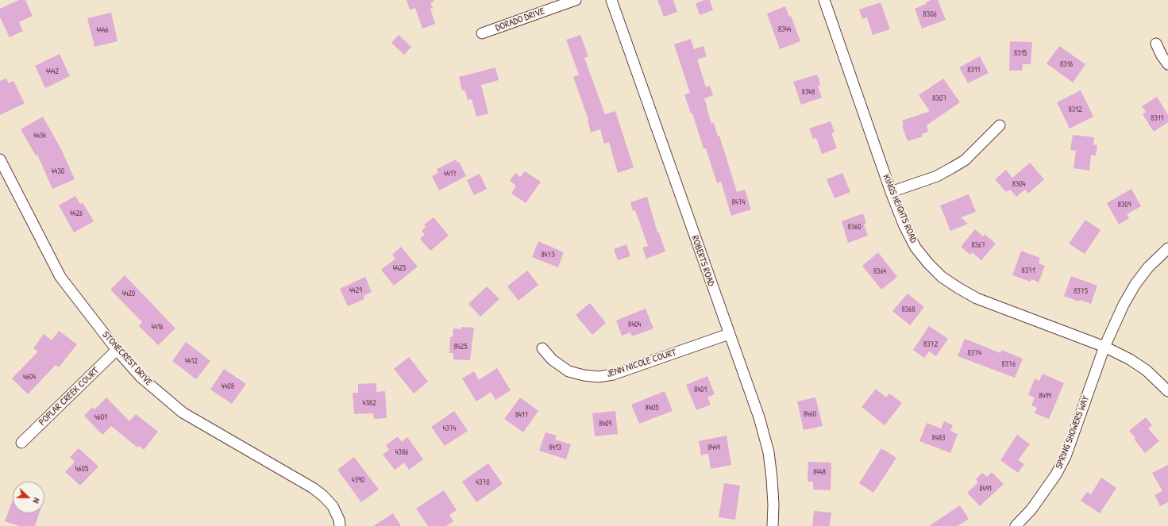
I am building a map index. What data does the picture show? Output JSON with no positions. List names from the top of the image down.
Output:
{
  "streets": {
    "street": [
      "DORADO DRIVE",
      "KINGS HEIGHTS ROAD",
      "ROBERTS ROAD",
      "STONECREST DRIVE",
      "JENN NICOLE COURT",
      "POPLAR CREEK COURT",
      "SPRING SHOWERS WAY"
    ]
  },
  "crossings": [
    ["KINGS HEIGHTS ROAD", "SPRING SHOWERS WAY"],
    ["ROBERTS ROAD", "JENN NICOLE COURT"],
    ["STONECREST DRIVE", "POPLAR CREEK COURT"]
  ],
  "house_numbers": [
    "8306",
    "8344",
    "4446",
    "8315",
    "8316",
    "8311",
    "4442",
    "8348",
    "8307",
    "8312",
    "8311",
    "4434",
    "4430",
    "4417",
    "8304",
    "8474",
    "8309",
    "4426",
    "8360",
    "8367",
    "8473",
    "4425",
    "8371",
    "8364",
    "4429",
    "8375",
    "4420",
    "8368",
    "8404",
    "4416",
    "8372",
    "8425",
    "8374",
    "4412",
    "8376",
    "4604",
    "4408",
    "8401",
    "8499",
    "4382",
    "8405",
    "8460",
    "8417",
    "4601",
    "8409",
    "4374",
    "8483",
    "8413",
    "8449",
    "4386",
    "4605",
    "8448",
    "4390",
    "4370",
    "8491"
  ],
  "north": "right"
}
